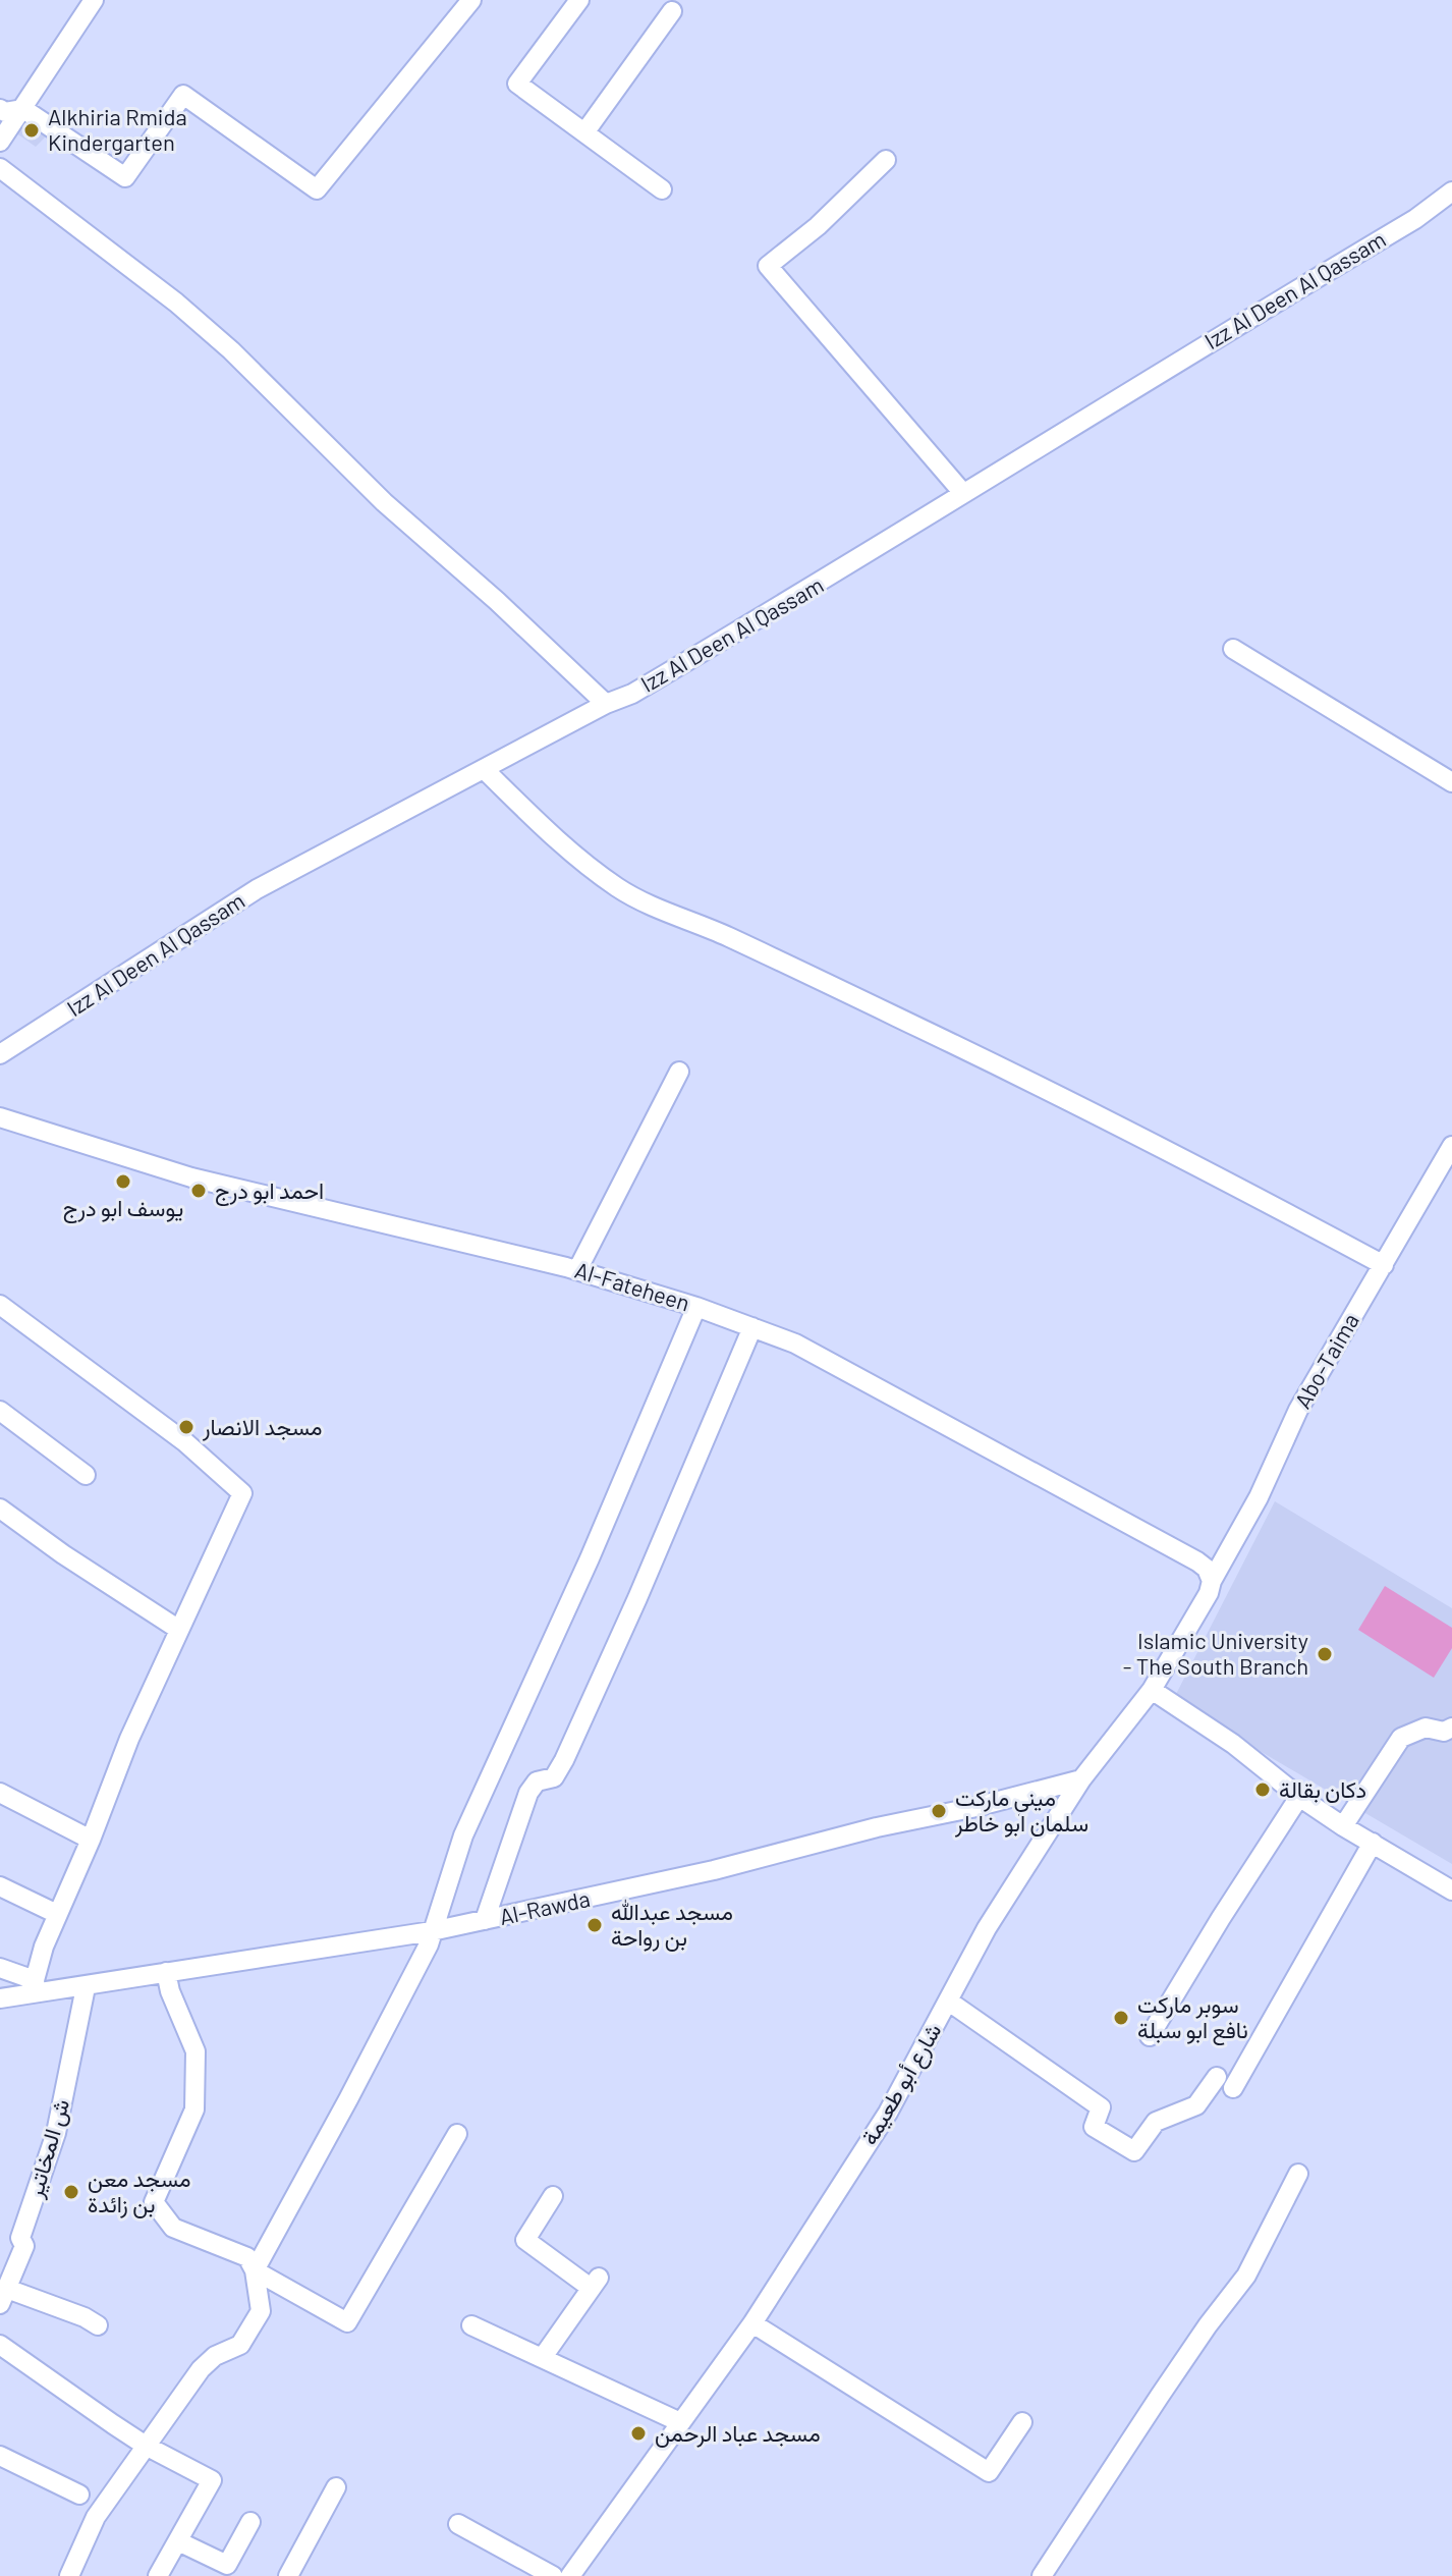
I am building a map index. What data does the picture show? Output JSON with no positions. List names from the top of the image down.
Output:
{
  "streets": {
    "street": [
      "Izz Al Deen Al Qassam",
      "Al-Fateheen",
      "Abo-Taima",
      "Al-Rawda",
      "شارع أبو طعيمة",
      "ش المخاتير"
    ]
  },
  "crossings": [
    ["Al-Fateheen", "Abo-Taima"],
    ["Al-Fateheen", "شارع أبو طعيمة"],
    ["Abo-Taima", "شارع أبو طعيمة"],
    ["Al-Rawda", "شارع أبو طعيمة"],
    ["Al-Rawda", "ش المخاتير"]
  ],
  "places": [
    "Alkhiria Rmida Kindergarten",
    "يوسف ابو درج",
    "احمد ابو درج",
    "مسجد الانصار",
    "Islamic University - The South Branch",
    "دكان بقالة",
    "ميني ماركت سلمان ابو خاطر",
    "مسجد عبدالله بن رواحة",
    "سوبر ماركت نافع ابو سبلة",
    "مسجد معن بن زائدة",
    "مسجد عباد الرحمن"
  ]
}
